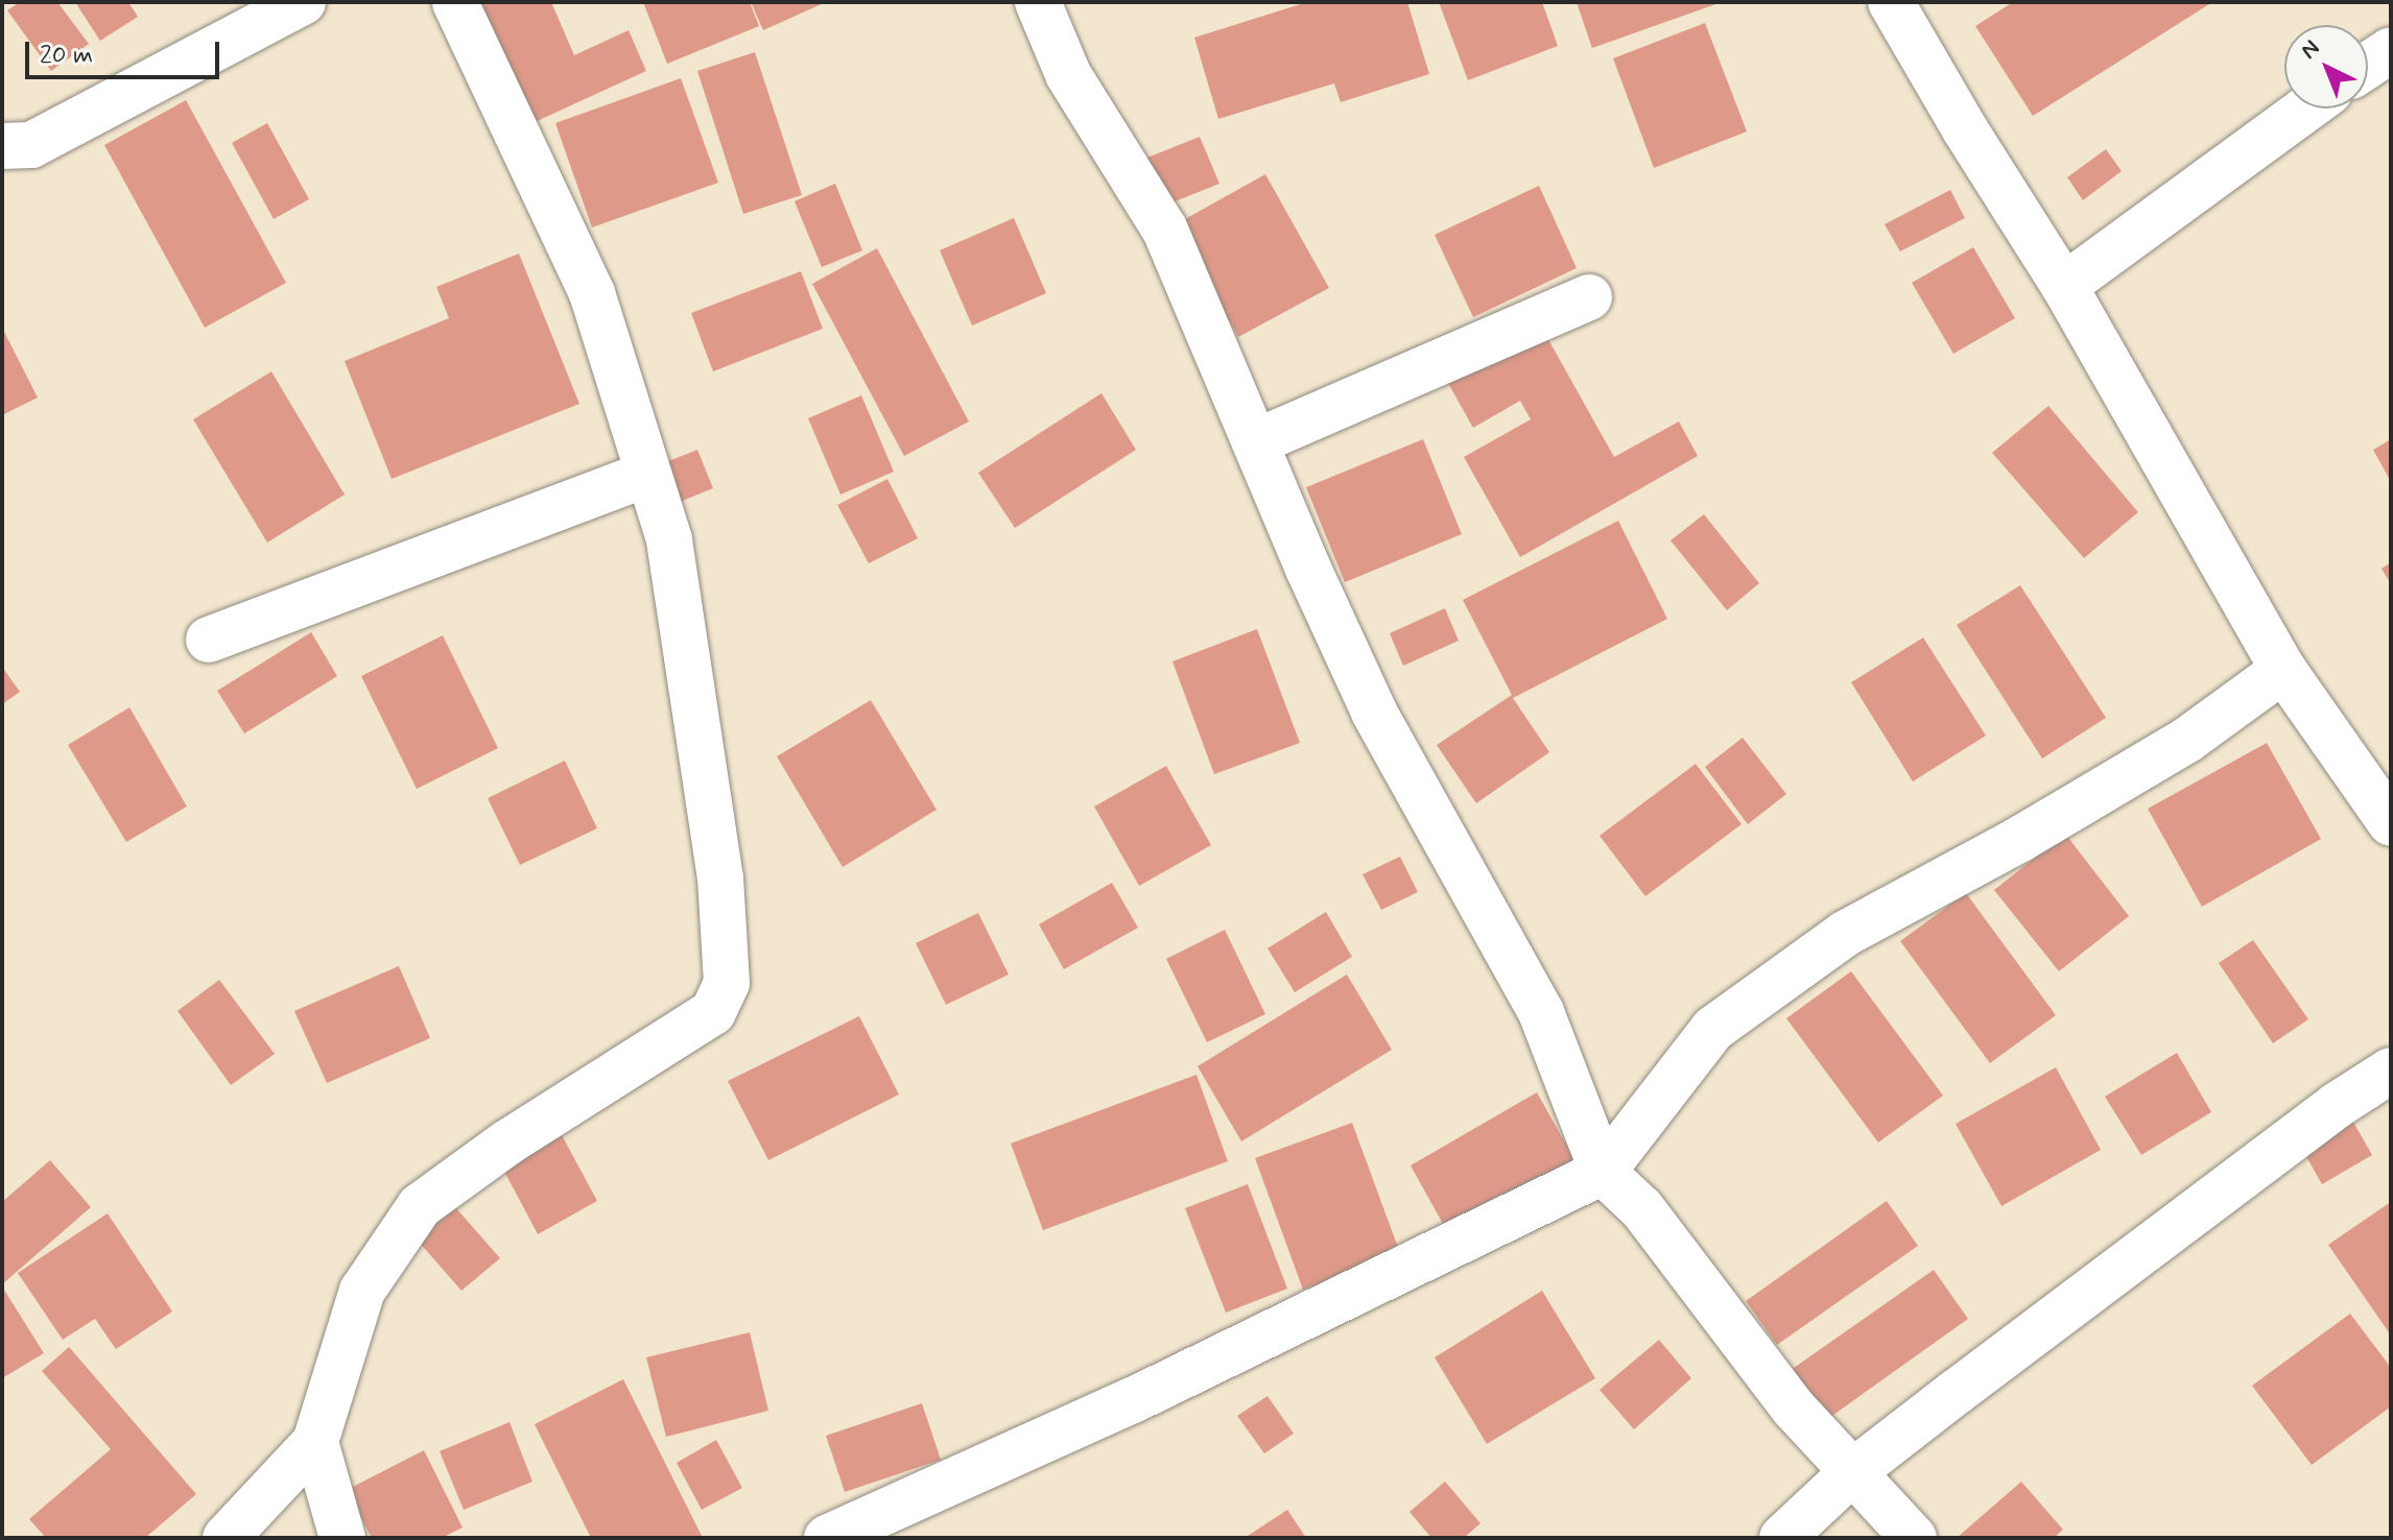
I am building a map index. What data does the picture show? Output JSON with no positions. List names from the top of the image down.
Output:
{
  "scale_bar": "20 m",
  "north": "top left"
}
